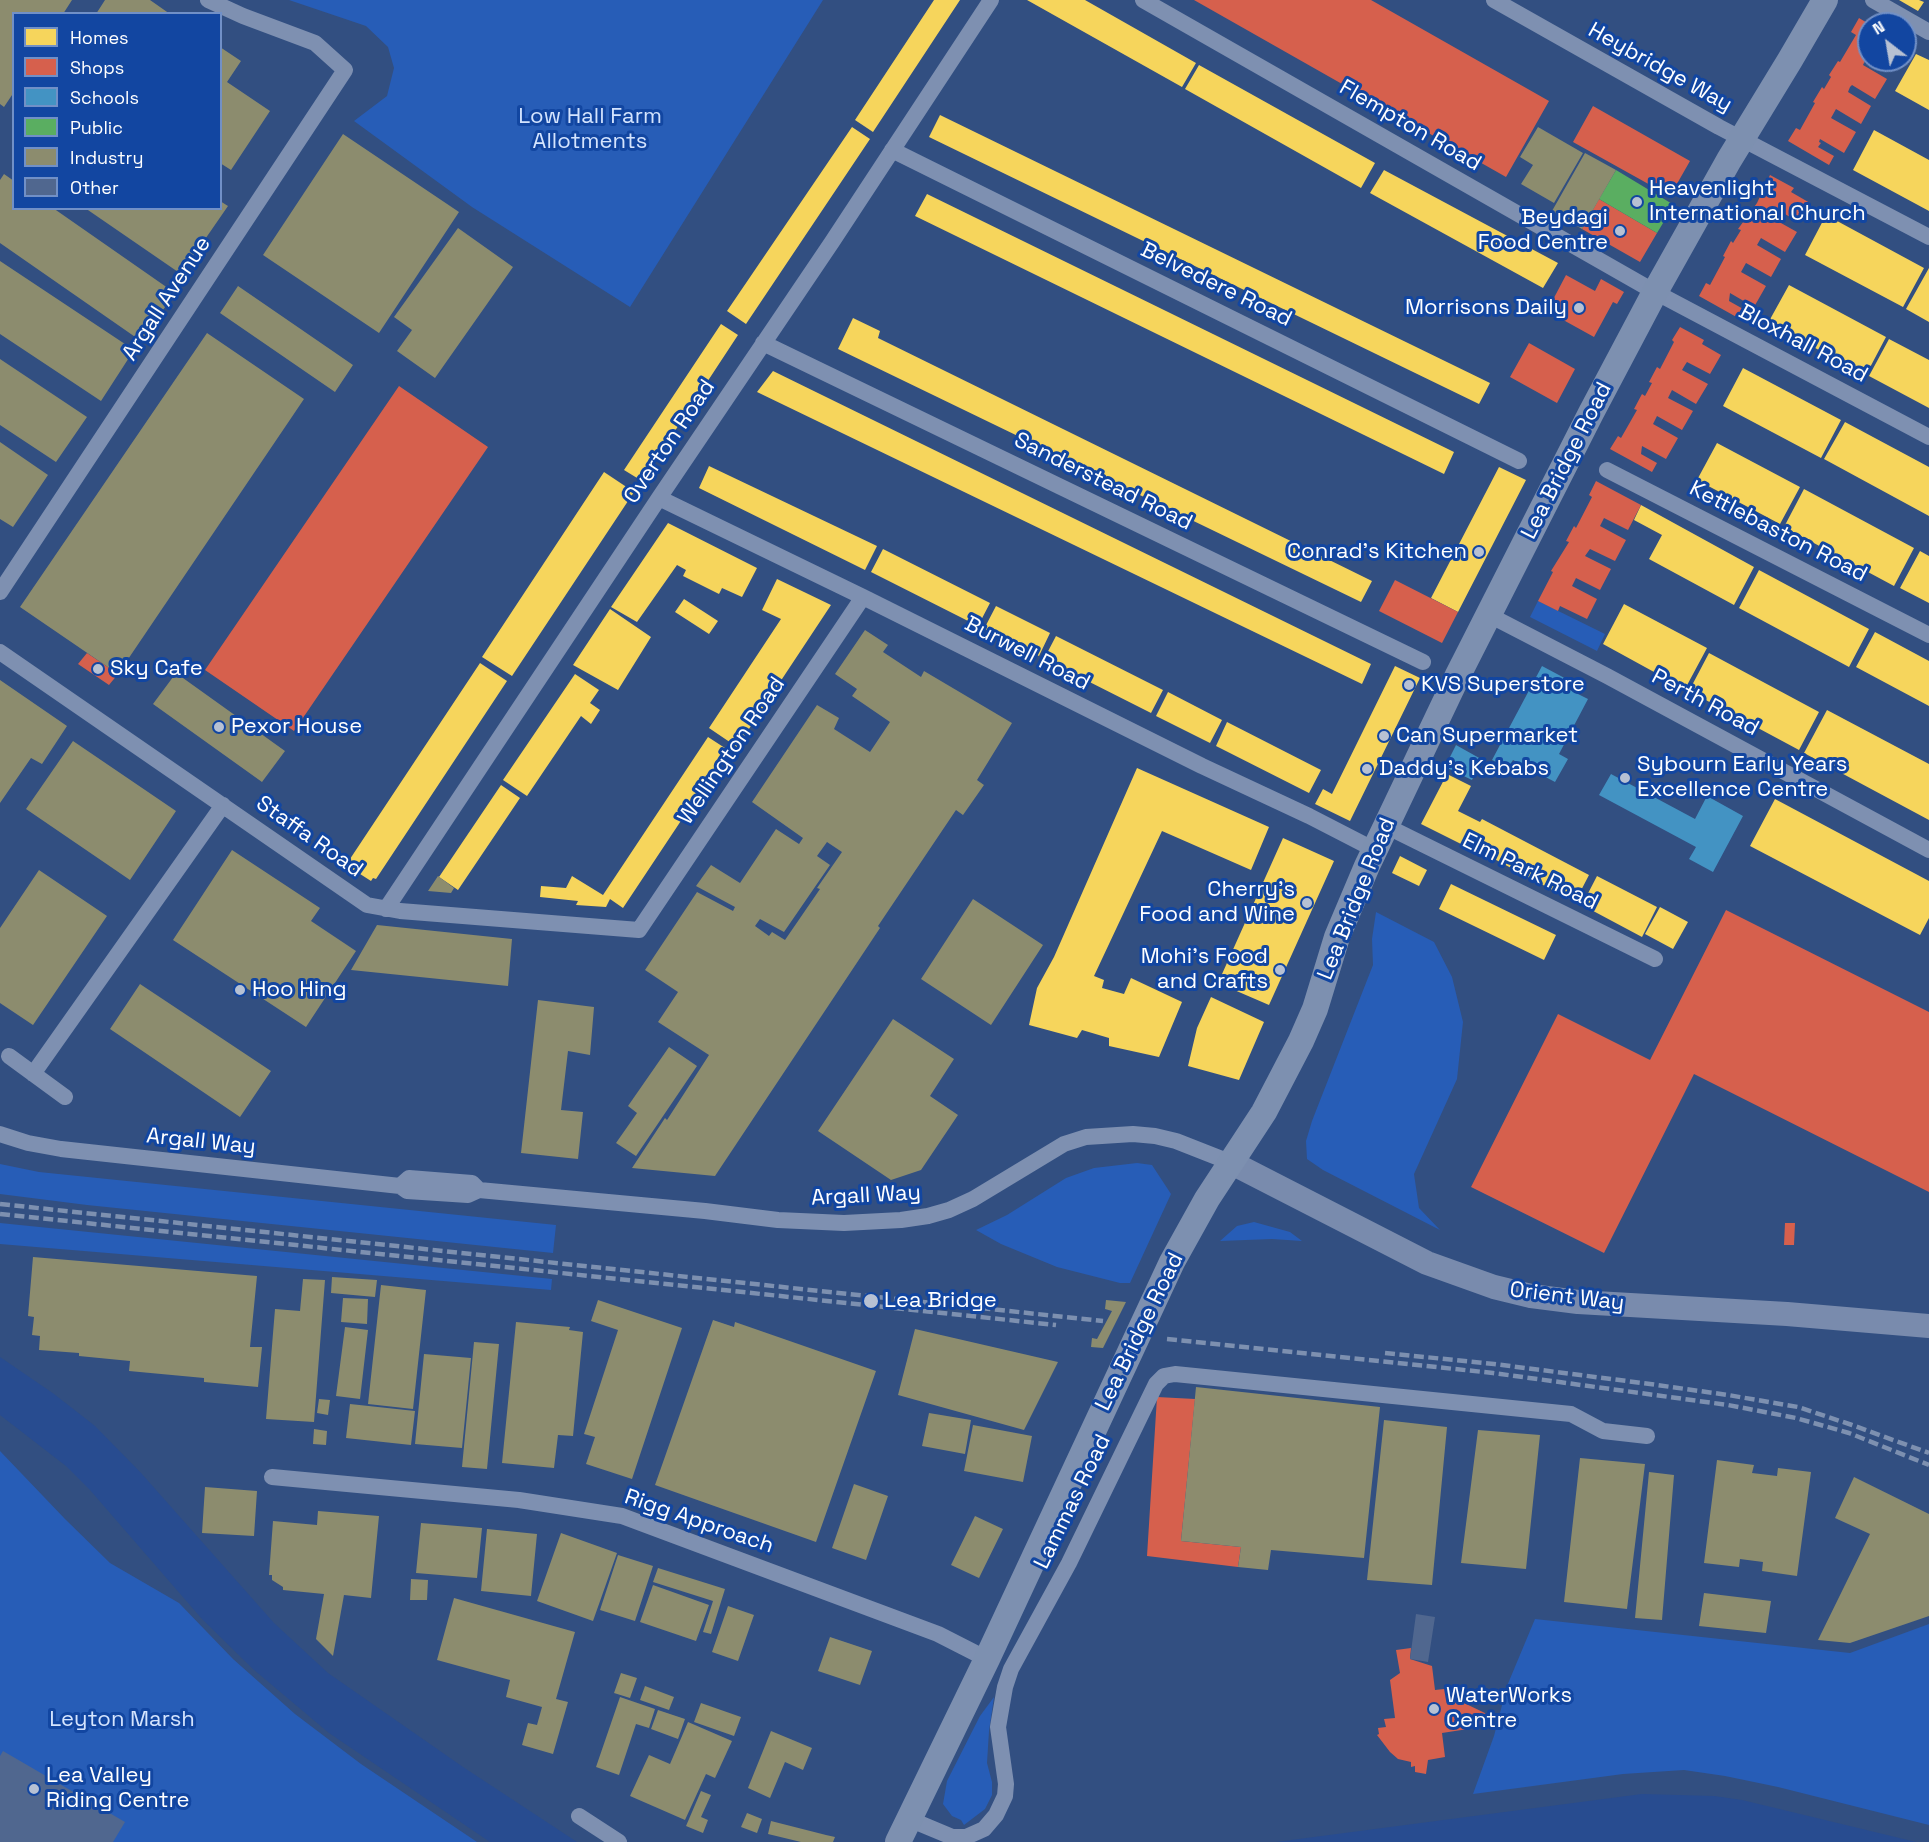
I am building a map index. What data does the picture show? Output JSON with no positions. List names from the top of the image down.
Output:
{
  "streets": {
    "main road": ["Lea Bridge Road"],
    "street": [
      "Heybridge Way",
      "Flempton Road",
      "Belvedere Road",
      "Argall Avenue",
      "Bloxhall Road",
      "Overton Road",
      "Sanderstead Road",
      "Kettlebaston Road",
      "Burwell Road",
      "Perth Road",
      "Wellington Road",
      "Staffa Road",
      "Elm Park Road",
      "Argall Way",
      "Orient Way",
      "Lammas Road",
      "Rigg Approach"
    ]
  },
  "crossings": [
    ["Heybridge Way", "Lea Bridge Road"],
    ["Flempton Road", "Bloxhall Road"],
    ["Flempton Road", "Lea Bridge Road"],
    ["Belvedere Road", "Overton Road"],
    ["Bloxhall Road", "Lea Bridge Road"],
    ["Overton Road", "Sanderstead Road"],
    ["Overton Road", "Burwell Road"],
    ["Overton Road", "Staffa Road"],
    ["Lea Bridge Road", "Burwell Road"],
    ["Lea Bridge Road", "Perth Road"],
    ["Lea Bridge Road", "Elm Park Road"],
    ["Lea Bridge Road", "Argall Way"],
    ["Lea Bridge Road", "Orient Way"],
    ["Lea Bridge Road", "Lammas Road"],
    ["Lea Bridge Road", "Rigg Approach"],
    ["Burwell Road", "Wellington Road"],
    ["Wellington Road", "Staffa Road"],
    ["Argall Way", "Orient Way"]
  ],
  "parks": ["Low Hall Farm Allotments", "Leyton Marsh"],
  "places": [
    "Heavenlight International Church",
    "Beydagi Food Centre",
    "Morrisons Daily",
    "Conrad's Kitchen",
    "Sky Cafe",
    "KVS Superstore",
    "Pexor House",
    "Can Supermarket",
    "Daddy's Kebabs",
    "Sybourn Early Years Excellence Centre",
    "Cherry's Food and Wine",
    "Mohi's Food and Crafts",
    "Hoo Hing",
    "Lea Bridge",
    "WaterWorks Centre",
    "Lea Valley Riding Centre"
  ],
  "legend": [
    "Homes",
    "Shops",
    "Schools",
    "Public",
    "Industry",
    "Other"
  ],
  "north": "top left"
}
